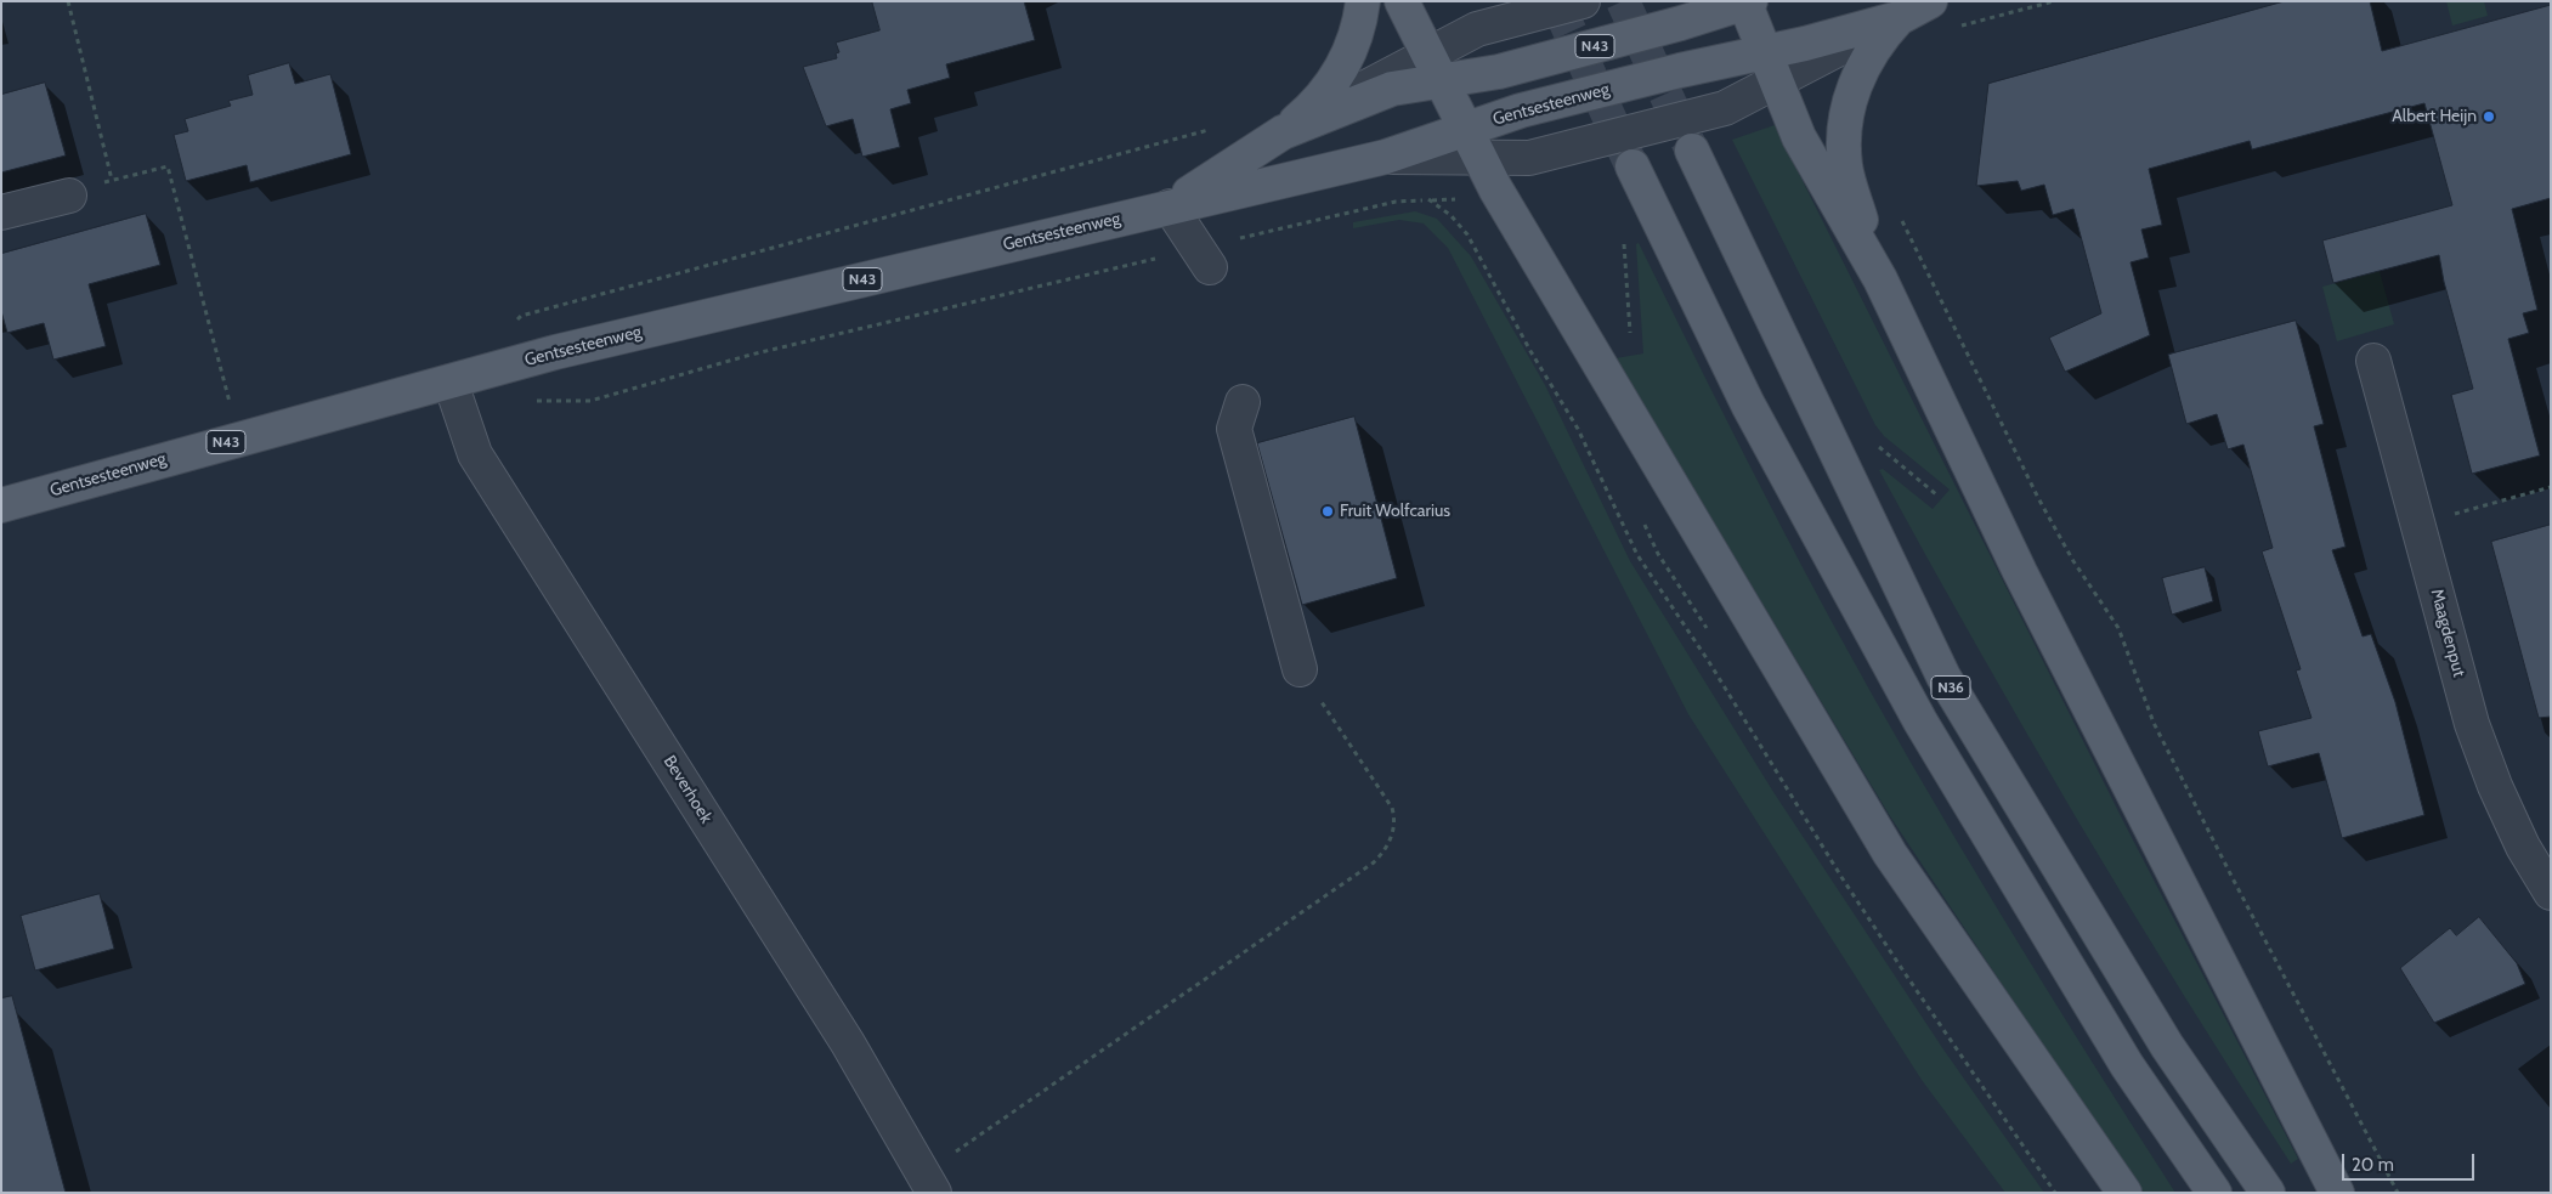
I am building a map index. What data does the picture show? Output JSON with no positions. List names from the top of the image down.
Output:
{
  "streets": {
    "main road": ["N43", "Gentsesteenweg", "N36"],
    "street": ["Maagdenput", "Beverhoek"]
  },
  "crossings": [
    ["N43", "Gentsesteenweg"],
    ["Gentsesteenweg", "Beverhoek"]
  ],
  "places": ["Albert Heijn", "Fruit Wolfcarius"],
  "scale_bar": "20 m"
}
